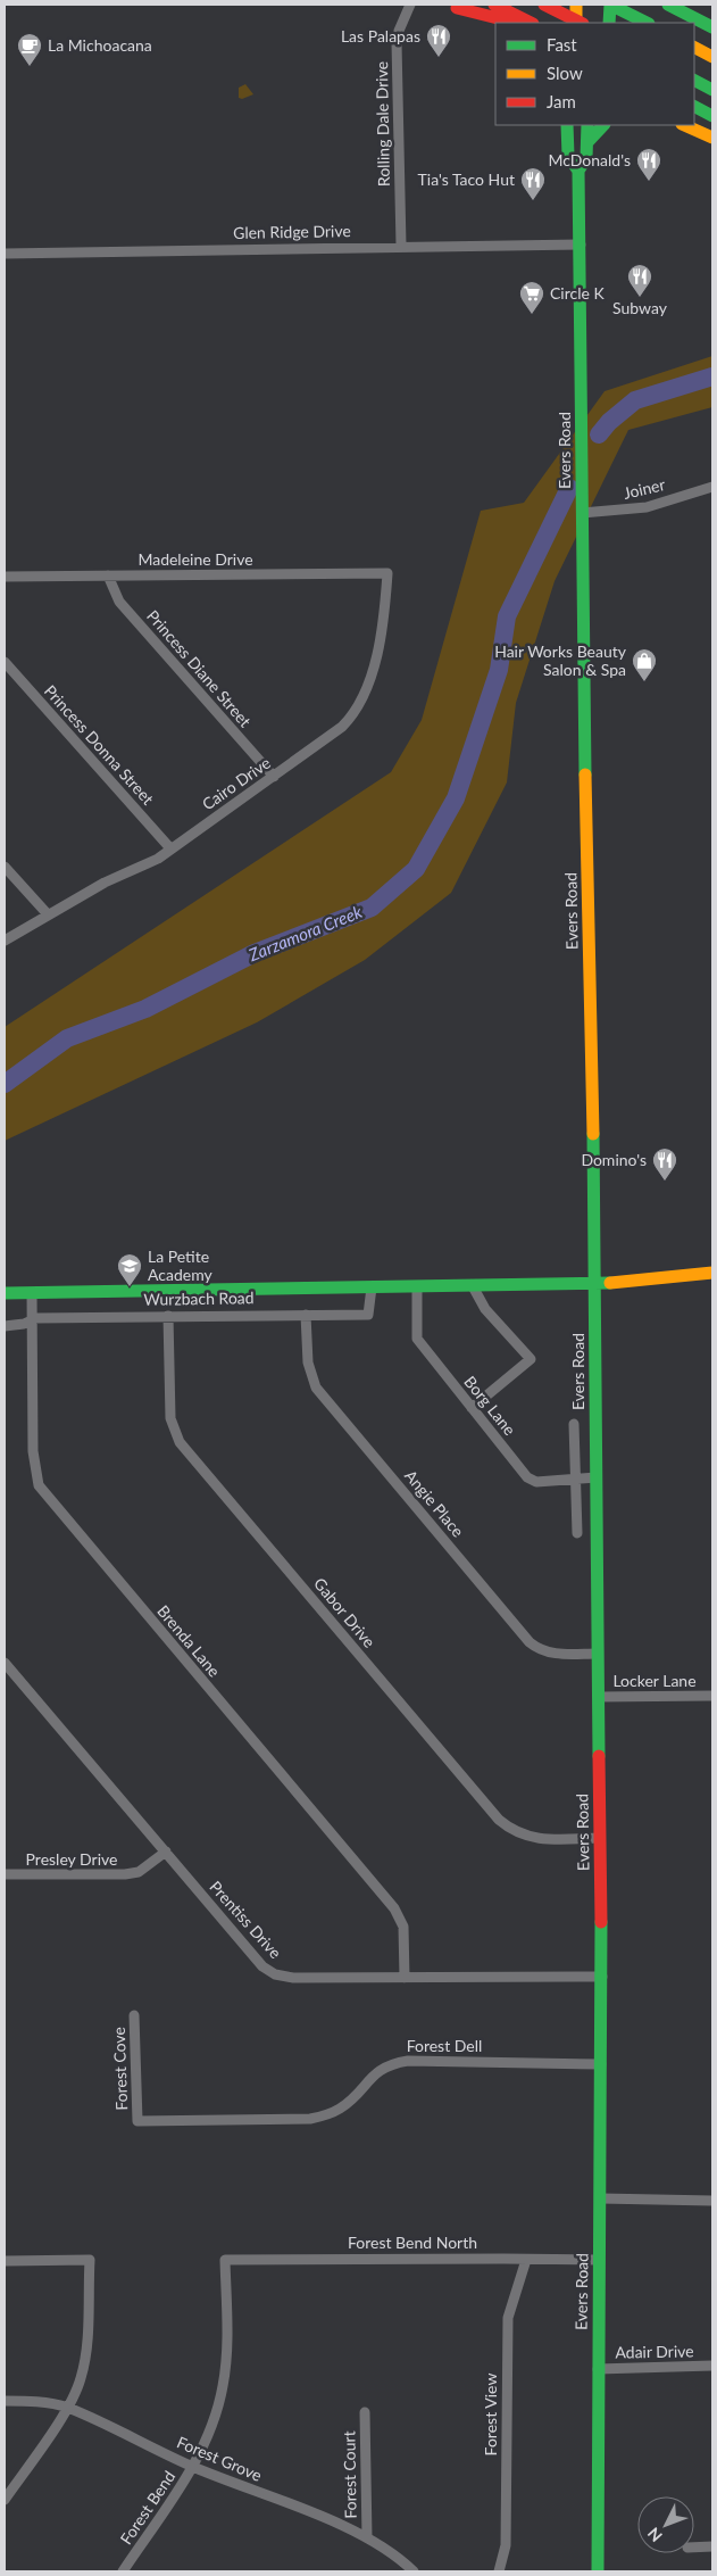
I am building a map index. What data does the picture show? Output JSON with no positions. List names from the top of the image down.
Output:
{
  "streets": {
    "main road": ["Evers Road", "Wurzbach Road"],
    "street": [
      "Rolling Dale Drive",
      "Glen Ridge Drive",
      "Joiner",
      "Madeleine Drive",
      "Princess Diane Street",
      "Princess Donna Street",
      "Cairo Drive",
      "Borg Lane",
      "Angie Place",
      "Gabor Drive",
      "Brenda Lane",
      "Locker Lane",
      "Presley Drive",
      "Prentiss Drive",
      "Forest Dell",
      "Forest Cove",
      "Forest Bend North",
      "Adair Drive",
      "Forest View",
      "Forest Grove",
      "Forest Court",
      "Forest Bend"
    ]
  },
  "crossings": [
    ["Rolling Dale Drive", "Glen Ridge Drive"],
    ["Glen Ridge Drive", "Evers Road"],
    ["Evers Road", "Joiner"],
    ["Evers Road", "Wurzbach Road"],
    ["Evers Road", "Borg Lane"],
    ["Evers Road", "Angie Place"],
    ["Evers Road", "Gabor Drive"],
    ["Evers Road", "Locker Lane"],
    ["Evers Road", "Prentiss Drive"],
    ["Evers Road", "Forest Dell"],
    ["Evers Road", "Forest Bend North"],
    ["Evers Road", "Adair Drive"],
    ["Madeleine Drive", "Princess Diane Street"],
    ["Madeleine Drive", "Cairo Drive"],
    ["Princess Diane Street", "Cairo Drive"],
    ["Princess Donna Street", "Cairo Drive"],
    ["Wurzbach Road", "Borg Lane"],
    ["Wurzbach Road", "Angie Place"],
    ["Wurzbach Road", "Gabor Drive"],
    ["Wurzbach Road", "Brenda Lane"],
    ["Brenda Lane", "Prentiss Drive"],
    ["Presley Drive", "Prentiss Drive"],
    ["Forest Dell", "Forest Cove"],
    ["Forest Bend North", "Forest View"],
    ["Forest Bend North", "Forest Bend"],
    ["Forest Grove", "Forest Court"],
    ["Forest Grove", "Forest Bend"]
  ],
  "water": ["Zarzamora Creek"],
  "places": {
    "restaurant": [
      "Las Palapas",
      "McDonald's",
      "Tia's Taco Hut",
      "Subway",
      "Domino's"
    ],
    "cafe": ["La Michoacana"],
    "supermarket": ["Circle K"],
    "shop": ["Hair Works Beauty Salon & Spa"],
    "school or university": ["La Petite Academy"]
  },
  "legend": ["Fast", "Slow", "Jam"],
  "north": "bottom left"
}
